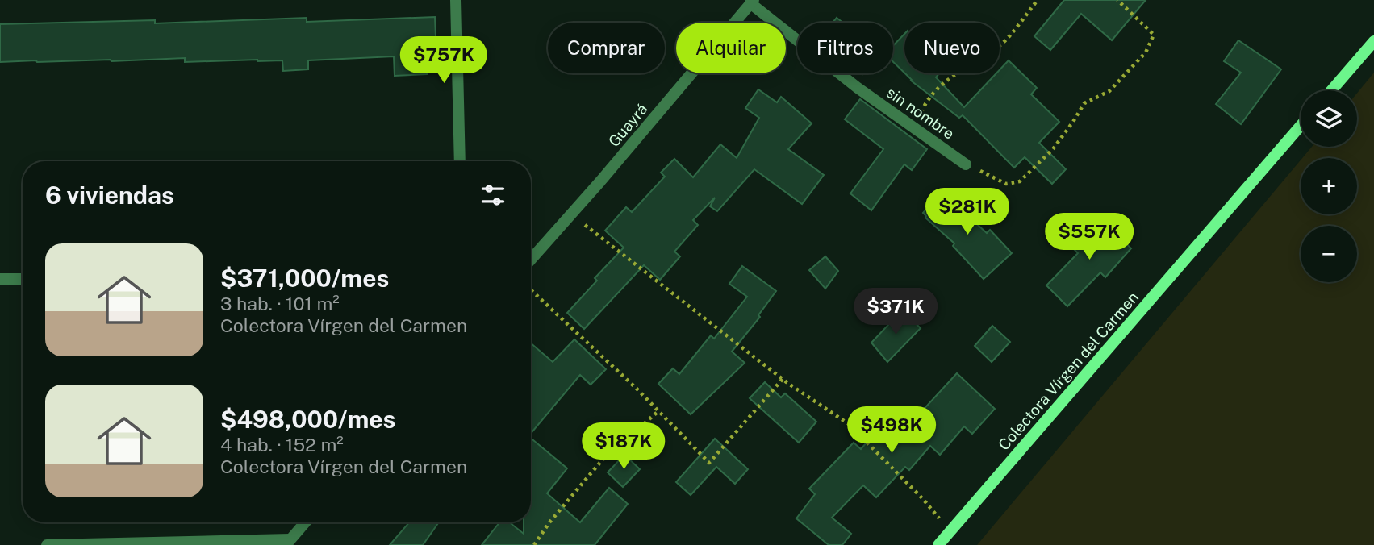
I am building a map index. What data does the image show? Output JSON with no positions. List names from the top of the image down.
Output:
{
  "streets": {
    "main road": ["Colectora Vírgen del Carmen"],
    "street": ["sin nombre", "Guayrá"]
  },
  "crossings": [
    ["sin nombre", "Guayrá"]
  ],
  "page": {
    "chip": [
      "Comprar",
      "Alquilar",
      "Filtros",
      "Nuevo"
    ],
    "price": [
      "$757K",
      "$281K",
      "$557K",
      "$371K",
      "$498K",
      "$187K"
    ],
    "map_buttons": ["+", "−"],
    "heading": "6 viviendas",
    "list": [
      {
        "name": "$371,000/mes",
        "note": "3 hab. · 101 m² · Colectora Vírgen del Carmen"
      },
      {
        "name": "$498,000/mes",
        "note": "4 hab. · 152 m² · Colectora Vírgen del Carmen"
      }
    ]
  }
}
